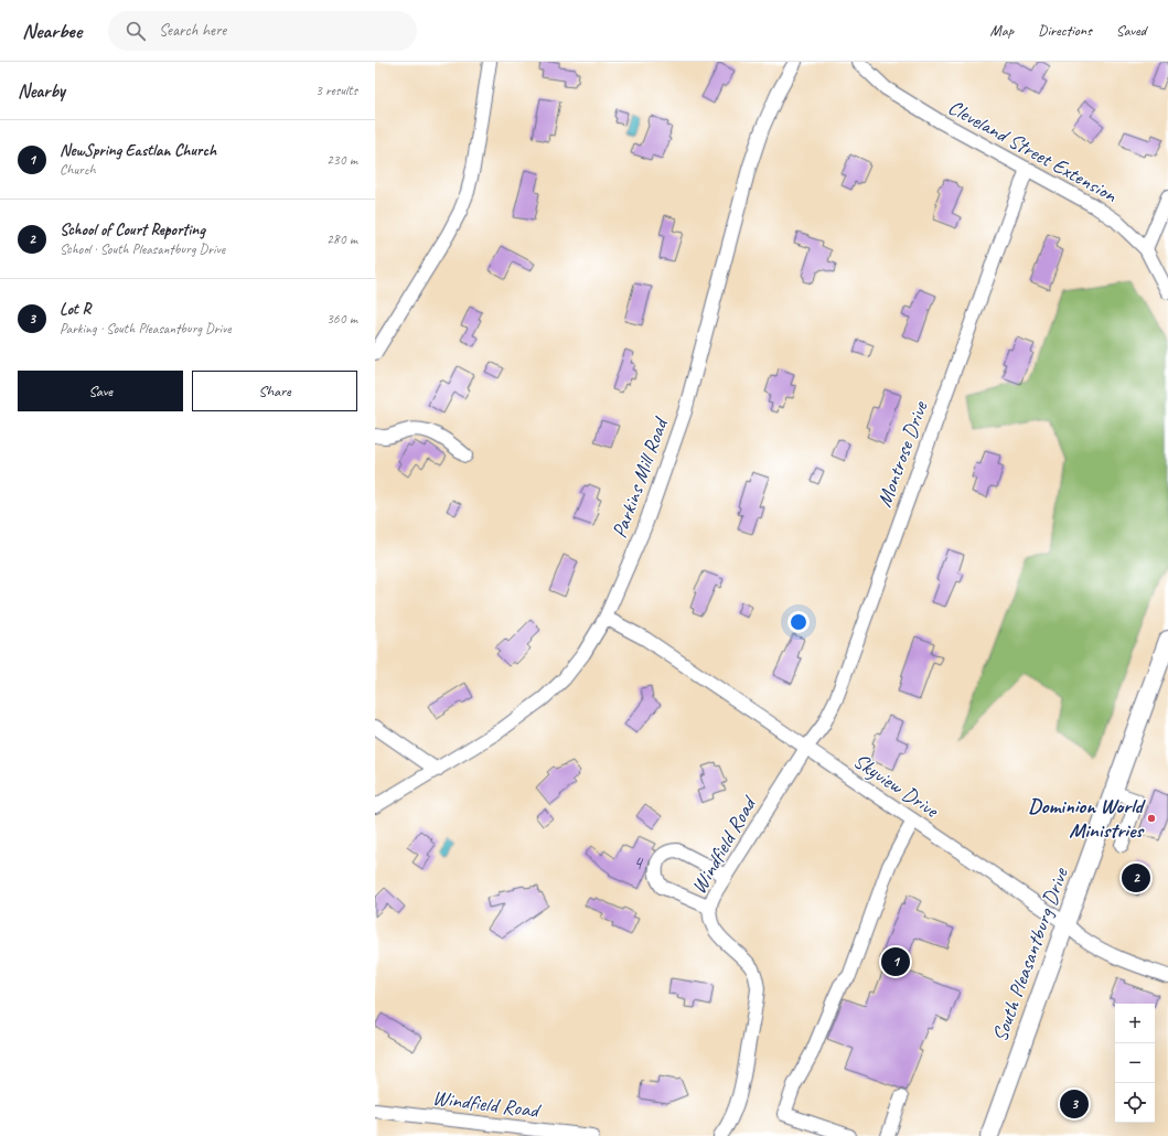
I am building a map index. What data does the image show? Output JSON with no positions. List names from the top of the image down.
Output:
{
  "streets": {
    "main road": ["South Pleasantburg Drive"],
    "street": [
      "Cleveland Street Extension",
      "Montrose Drive",
      "Parkins Mill Road",
      "Skyview Drive",
      "Windfield Road"
    ]
  },
  "crossings": [
    ["Cleveland Street Extension", "Montrose Drive"],
    ["Montrose Drive", "Skyview Drive"],
    ["Montrose Drive", "Windfield Road"],
    ["Parkins Mill Road", "Skyview Drive"],
    ["Skyview Drive", "Windfield Road"],
    ["Skyview Drive", "South Pleasantburg Drive"]
  ],
  "places": ["Dominion World Ministries"],
  "house_numbers": ["4"],
  "page": {
    "header": "Nearbee",
    "search": "Search here",
    "nav": ["Map", "Directions", "Saved"],
    "heading": ["Nearby", "3 results"],
    "list": [
      {
        "mark": "1",
        "name": "NewSpring Eastlan Church",
        "note": "Church",
        "value": "230 m"
      },
      {
        "mark": "2",
        "name": "School of Court Reporting",
        "note": "School · South Pleasantburg Drive",
        "value": "280 m"
      },
      {
        "mark": "3",
        "name": "Lot R",
        "note": "Parking · South Pleasantburg Drive",
        "value": "360 m"
      }
    ],
    "buttons": ["Save", "Share"],
    "pins": ["2", "1", "3"],
    "map_buttons": ["+", "−"]
  }
}
